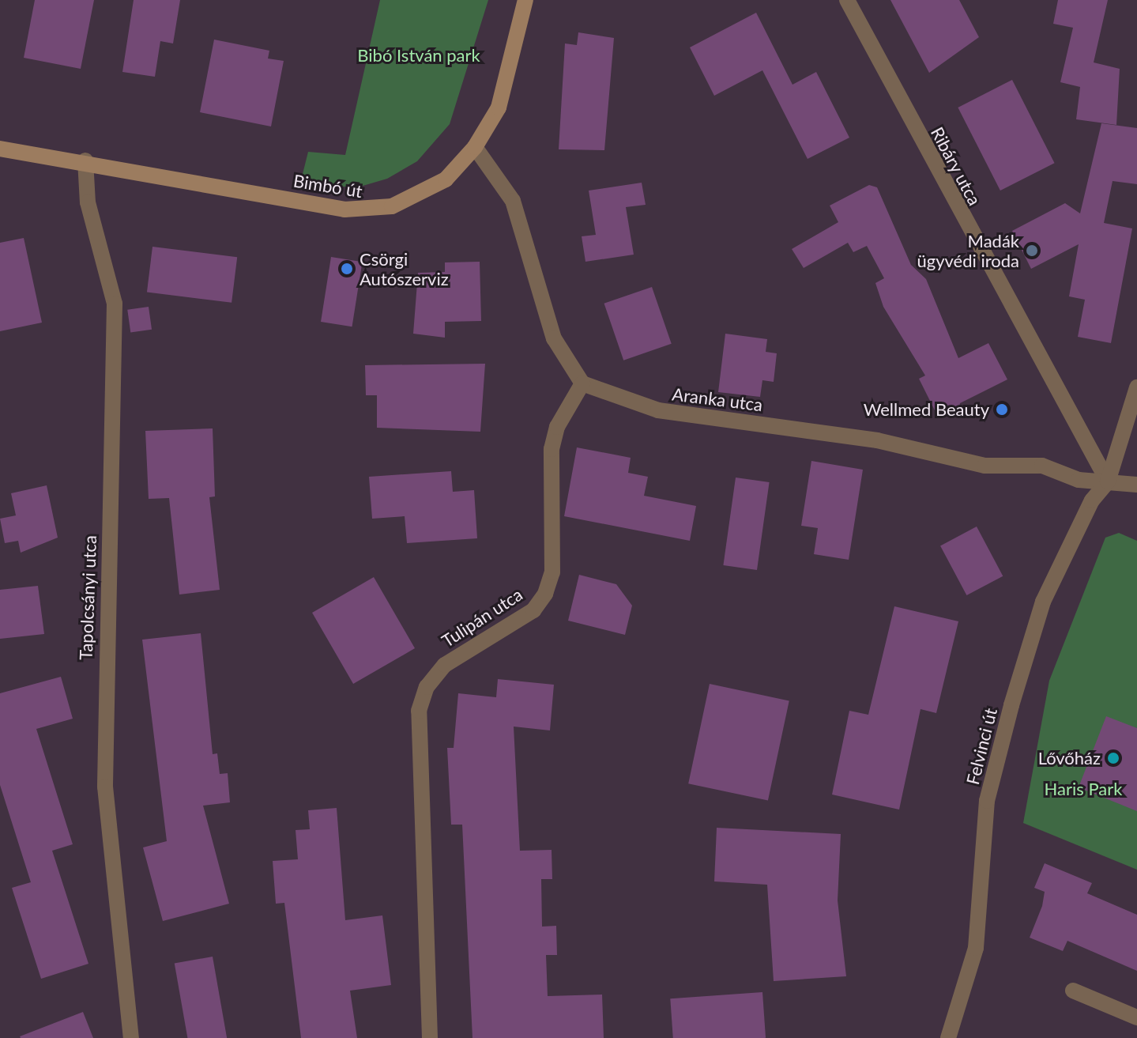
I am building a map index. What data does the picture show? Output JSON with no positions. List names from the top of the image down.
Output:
{
  "streets": {
    "street": [
      "Ribáry utca",
      "Bimbó út",
      "Aranka utca",
      "Tapolcsányi utca",
      "Tulipán utca",
      "Felvinci út"
    ]
  },
  "crossings": [
    ["Ribáry utca", "Aranka utca"],
    ["Ribáry utca", "Felvinci út"],
    ["Bimbó út", "Tapolcsányi utca"],
    ["Aranka utca", "Tulipán utca"],
    ["Aranka utca", "Felvinci út"]
  ],
  "parks": ["Bibó István park", "Haris Park"],
  "places": [
    "Madák ügyvédi iroda",
    "Csörgi Autószerviz",
    "Wellmed Beauty",
    "Lővőház"
  ]
}
